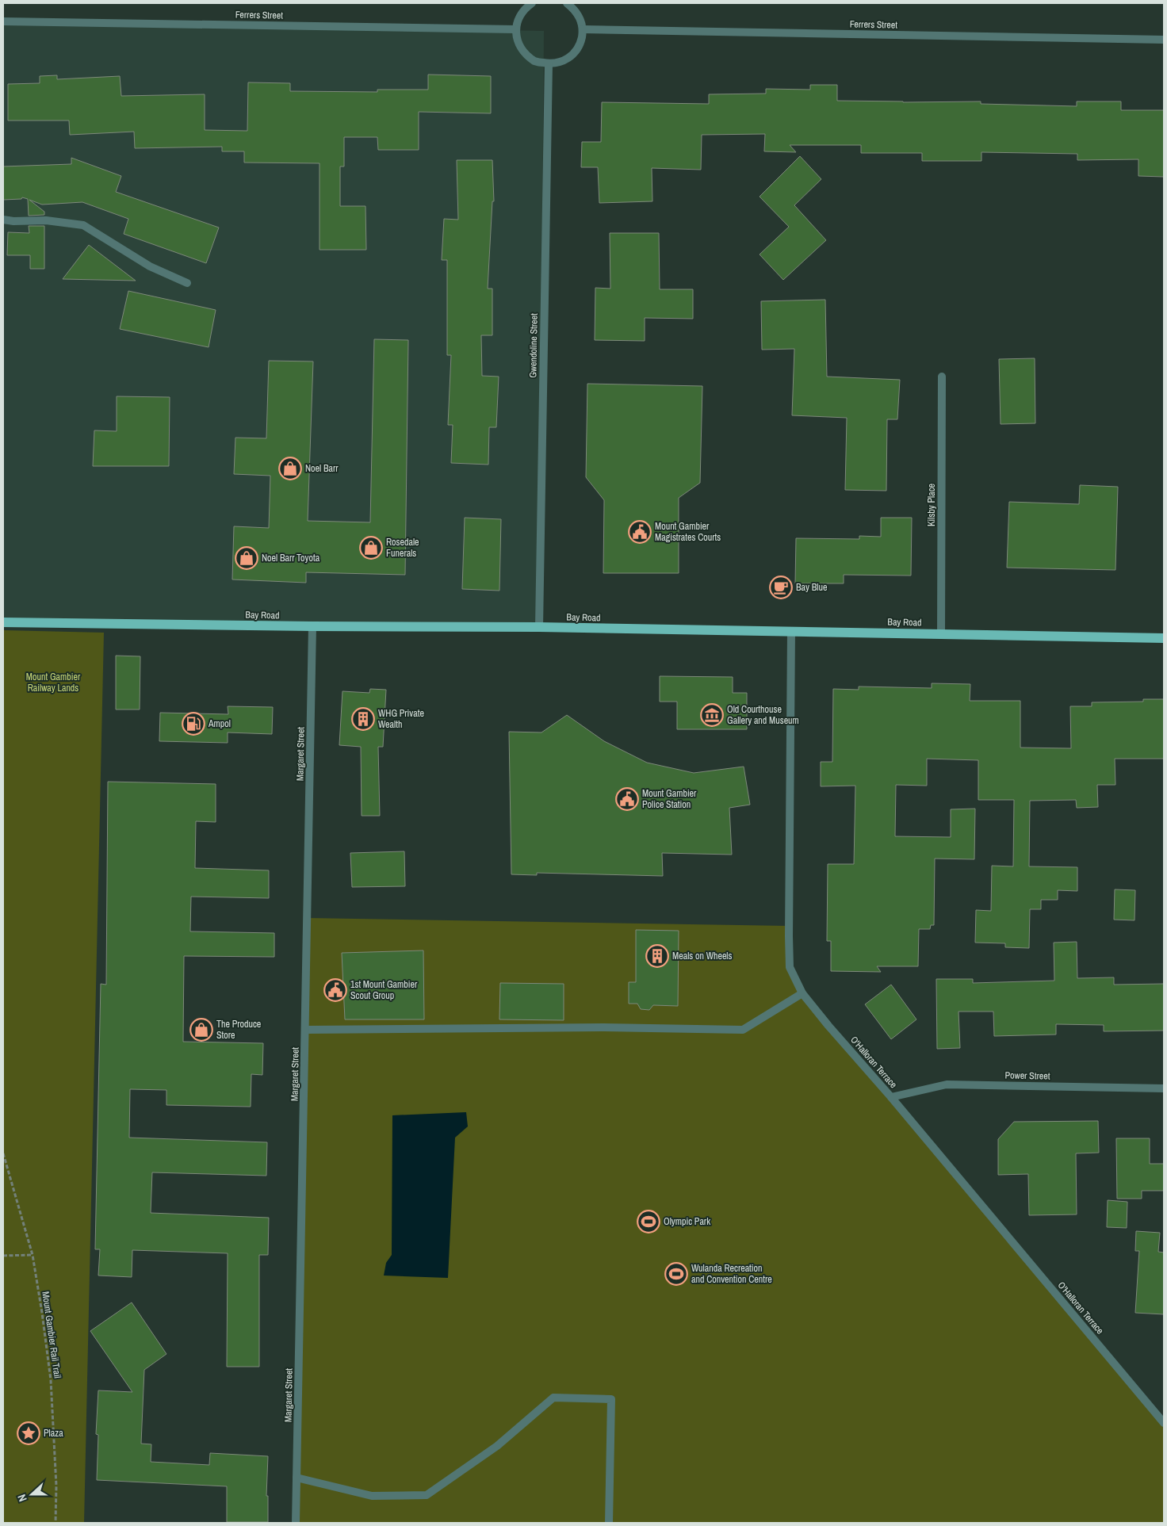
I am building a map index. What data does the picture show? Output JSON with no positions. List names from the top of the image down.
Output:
{
  "streets": {
    "main road": ["Bay Road"],
    "street": [
      "Ferrers Street",
      "Gwendoline Street",
      "Kilsby Place",
      "Margaret Street",
      "O'Halloran Terrace",
      "Power Street"
    ],
    "path": ["Mount Gambier Rail Trail"]
  },
  "crossings": [
    ["Gwendoline Street", "Bay Road"],
    ["Kilsby Place", "Bay Road"],
    ["Bay Road", "Margaret Street"],
    ["Bay Road", "O'Halloran Terrace"],
    ["O'Halloran Terrace", "Power Street"]
  ],
  "parks": ["Mount Gambier Railway Lands"],
  "places": {
    "shop": [
      "Noel Barr",
      "Rosedale Funerals",
      "Noel Barr Toyota",
      "The Produce Store"
    ],
    "public building": ["Mount Gambier Magistrates Courts", "Mount Gambier Police Station", "1st Mount Gambier Scout Group"],
    "cafe": ["Bay Blue"],
    "museum": ["Old Courthouse Gallery and Museum"],
    "building": ["WHG Private Wealth", "Meals on Wheels"],
    "fuel station": ["Ampol"],
    "sports": ["Olympic Park", "Wulanda Recreation and Convention Centre"],
    "place": ["Plaza"]
  },
  "north": "left"
}
